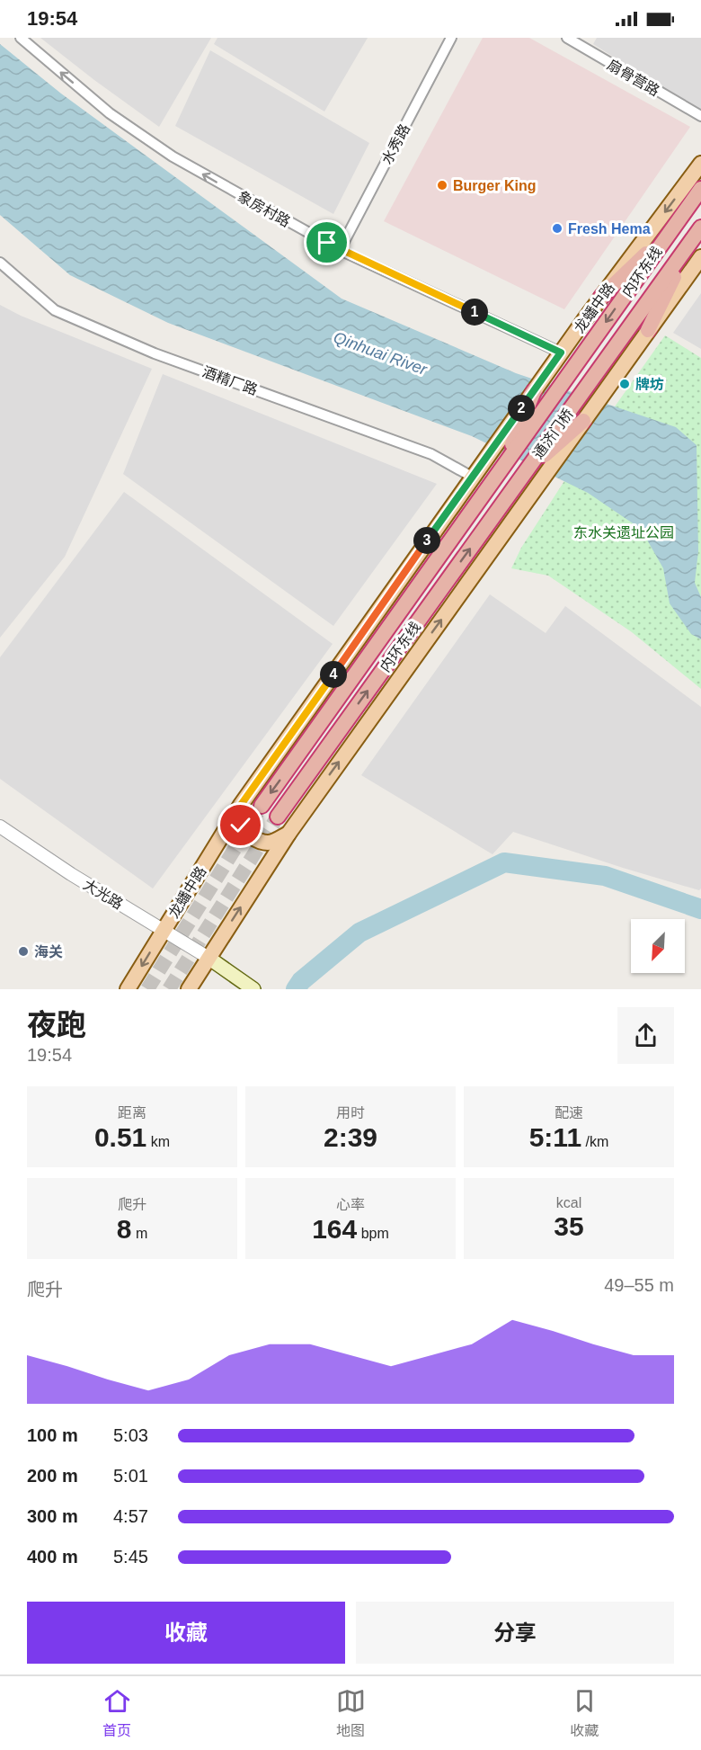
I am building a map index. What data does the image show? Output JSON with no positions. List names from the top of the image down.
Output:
{
  "streets": {
    "highway": ["内环东线", "通济门桥"],
    "main road": ["龙蟠中路"],
    "street": [
      "扇骨营路",
      "水秀路",
      "象房村路",
      "酒精厂路",
      "大光路"
    ]
  },
  "crossings": [
    ["水秀路", "象房村路"],
    ["象房村路", "龙蟠中路"],
    ["内环东线", "通济门桥"],
    ["龙蟠中路", "酒精厂路"],
    ["龙蟠中路", "大光路"]
  ],
  "one_way": ["象房村路"],
  "water": ["Qinhuai River"],
  "parks": ["东水关遗址公园"],
  "places": [
    "Burger King",
    "Fresh Hema",
    "牌坊",
    "海关"
  ],
  "north": "bottom left",
  "page": {
    "status": "19:54",
    "pins": [
      "1",
      "2",
      "3",
      "4"
    ],
    "heading": ["夜跑", "19:54"],
    "stats": [
      ["距离", "0.51 km"],
      ["用时", "2:39"],
      ["配速", "5:11 /km"],
      ["爬升", "8 m"],
      ["心率", "164 bpm"],
      ["kcal", "35"]
    ],
    "chart": ["爬升", "49–55 m"],
    "list": [
      {
        "name": "100 m",
        "note": "5:03"
      },
      {
        "name": "200 m",
        "note": "5:01"
      },
      {
        "name": "300 m",
        "note": "4:57"
      },
      {
        "name": "400 m",
        "note": "5:45"
      }
    ],
    "buttons": ["收藏", "分享"],
    "tabs": ["首页", "地图", "收藏"]
  }
}
